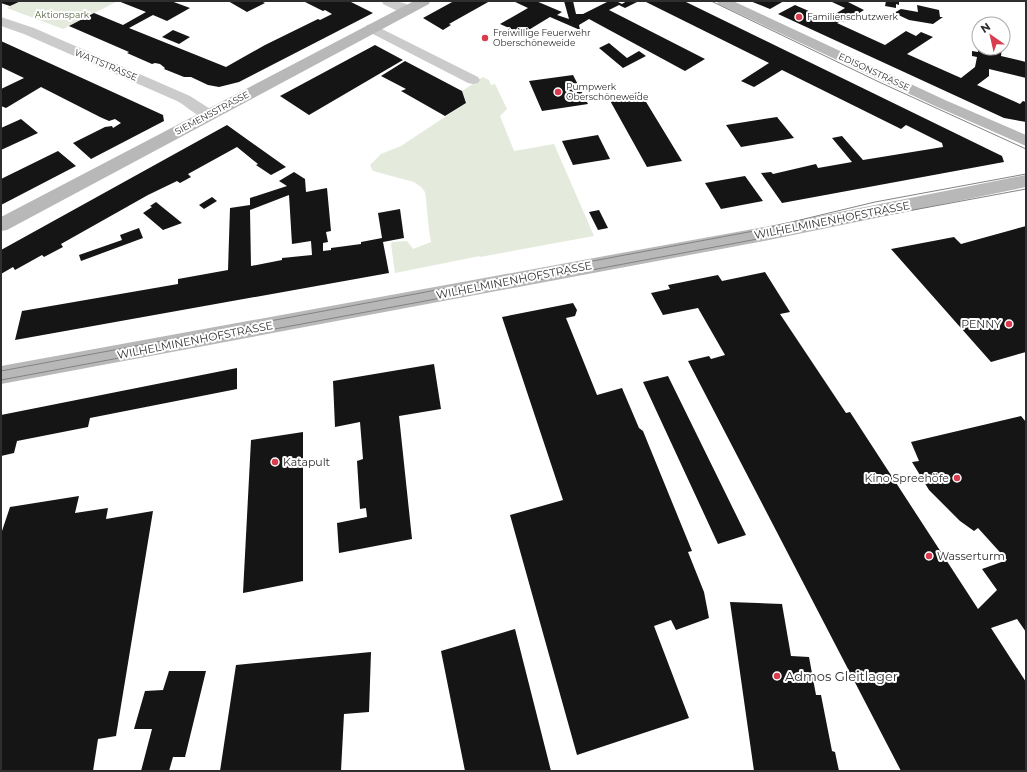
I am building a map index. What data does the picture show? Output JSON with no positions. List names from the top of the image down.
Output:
{
  "streets": {
    "main road": ["EDISONSTRASSE", "SIEMENSSTRASSE", "WILHELMINENHOFSTRASSE"],
    "street": ["WATTSTRASSE"]
  },
  "crossings": [
    ["WATTSTRASSE", "SIEMENSSTRASSE"]
  ],
  "parks": ["Aktionspark"],
  "places": [
    "Familienschutzwerk",
    "Freiwillige Feuerwehr Oberschöneweide",
    "Pumpwerk Oberschöneweide",
    "PENNY",
    "Katapult",
    "Kino Spreehöfe",
    "Wasserturm",
    "Admos Gleitlager"
  ],
  "north": "top left"
}
